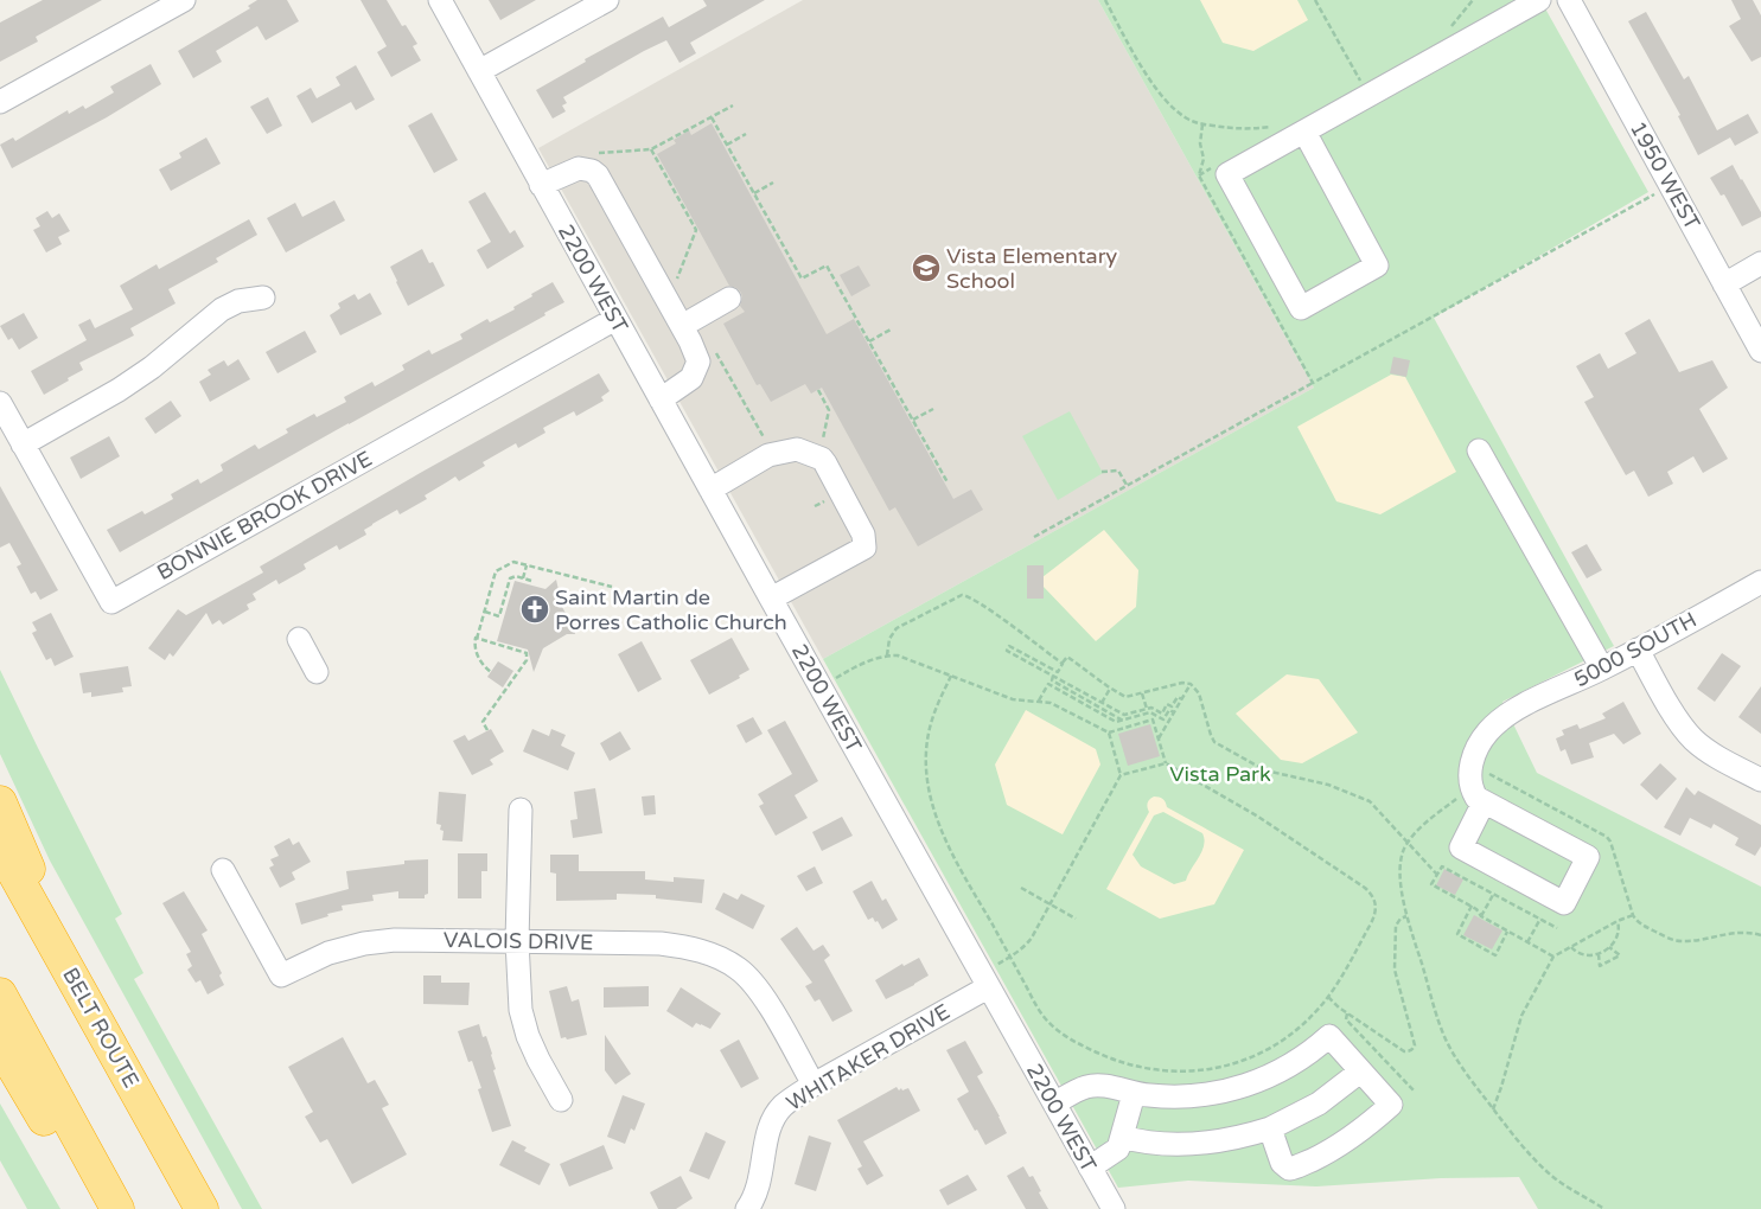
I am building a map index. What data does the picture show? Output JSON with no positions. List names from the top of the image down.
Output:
{
  "streets": {
    "highway": ["BELT ROUTE"],
    "street": [
      "1950 WEST",
      "2200 WEST",
      "BONNIE BROOK DRIVE",
      "5000 SOUTH",
      "VALOIS DRIVE",
      "WHITAKER DRIVE"
    ]
  },
  "crossings": [
    ["2200 WEST", "BONNIE BROOK DRIVE"],
    ["2200 WEST", "WHITAKER DRIVE"],
    ["VALOIS DRIVE", "WHITAKER DRIVE"]
  ],
  "parks": ["Vista Park"],
  "places": {
    "school or university": ["Vista Elementary School"],
    "church": ["Saint Martin de Porres Catholic Church"]
  }
}
